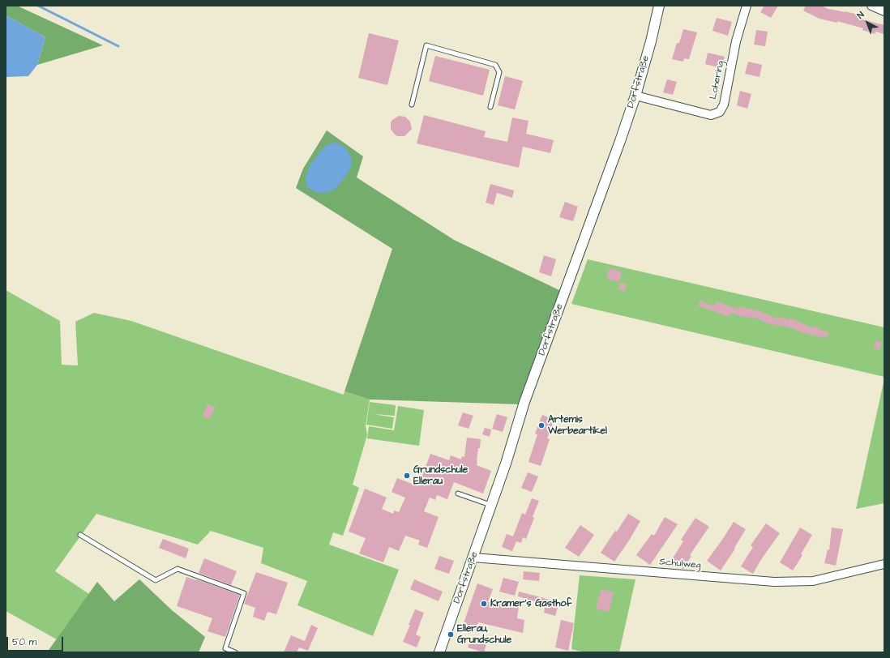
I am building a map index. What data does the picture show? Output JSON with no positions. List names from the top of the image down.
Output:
{
  "streets": {
    "street": ["Lohering", "Dorfstraße", "Schulweg"]
  },
  "crossings": [
    ["Lohering", "Dorfstraße"],
    ["Dorfstraße", "Schulweg"]
  ],
  "places": [
    "Artemis Werbeartikel",
    "Grundschule Ellerau",
    "Kramer's Gasthof",
    "Ellerau, Grundschule"
  ],
  "scale_bar": "50 m",
  "north": "top left"
}
